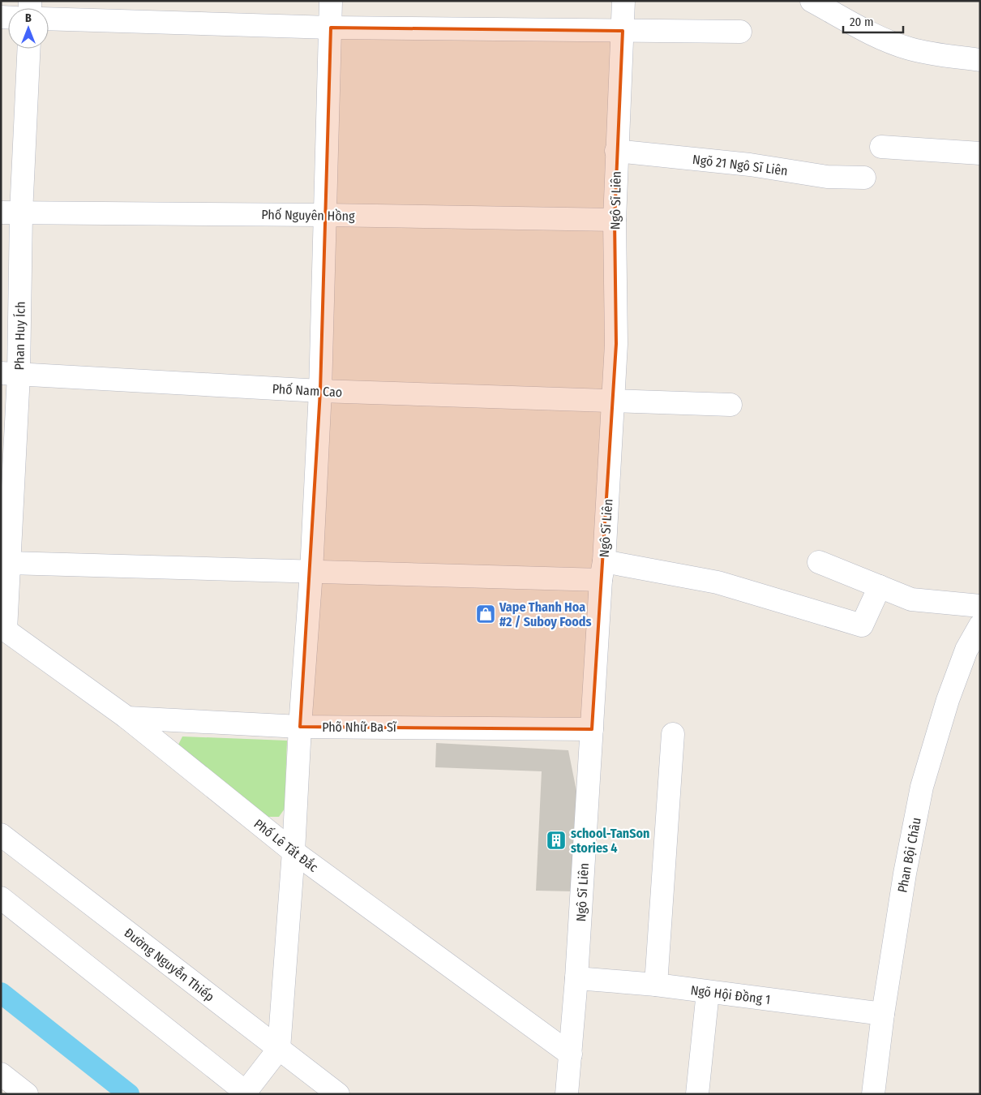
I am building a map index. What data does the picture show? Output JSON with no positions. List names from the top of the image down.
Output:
{
  "streets": {
    "street": [
      "Ngõ 21 Ngô Sĩ Liên",
      "Ngô Sĩ Liên",
      "Phố Nguyên Hồng",
      "Phan Huy Ích",
      "Phố Nam Cao",
      "Phõ Nhữ Ba Sĩ",
      "Phố Lê Tất Đắc",
      "Phan Bội Châu",
      "Đường Nguyễn Thiếp",
      "Ngõ Hội Đồng 1"
    ]
  },
  "crossings": [
    ["Ngõ 21 Ngô Sĩ Liên", "Ngô Sĩ Liên"],
    ["Ngô Sĩ Liên", "Phố Nguyên Hồng"],
    ["Ngô Sĩ Liên", "Phố Nam Cao"],
    ["Ngô Sĩ Liên", "Phõ Nhữ Ba Sĩ"],
    ["Ngô Sĩ Liên", "Phố Lê Tất Đắc"],
    ["Ngô Sĩ Liên", "Ngõ Hội Đồng 1"],
    ["Phố Nguyên Hồng", "Phan Huy Ích"],
    ["Phan Huy Ích", "Phố Nam Cao"],
    ["Phan Huy Ích", "Phố Lê Tất Đắc"],
    ["Phõ Nhữ Ba Sĩ", "Phố Lê Tất Đắc"],
    ["Phan Bội Châu", "Ngõ Hội Đồng 1"]
  ],
  "places": {
    "shop": ["Vape Thanh Hoa #2 / Suboy Foods"],
    "building": ["school-TanSon stories 4"]
  },
  "scale_bar": "20 m",
  "north": "top"
}
